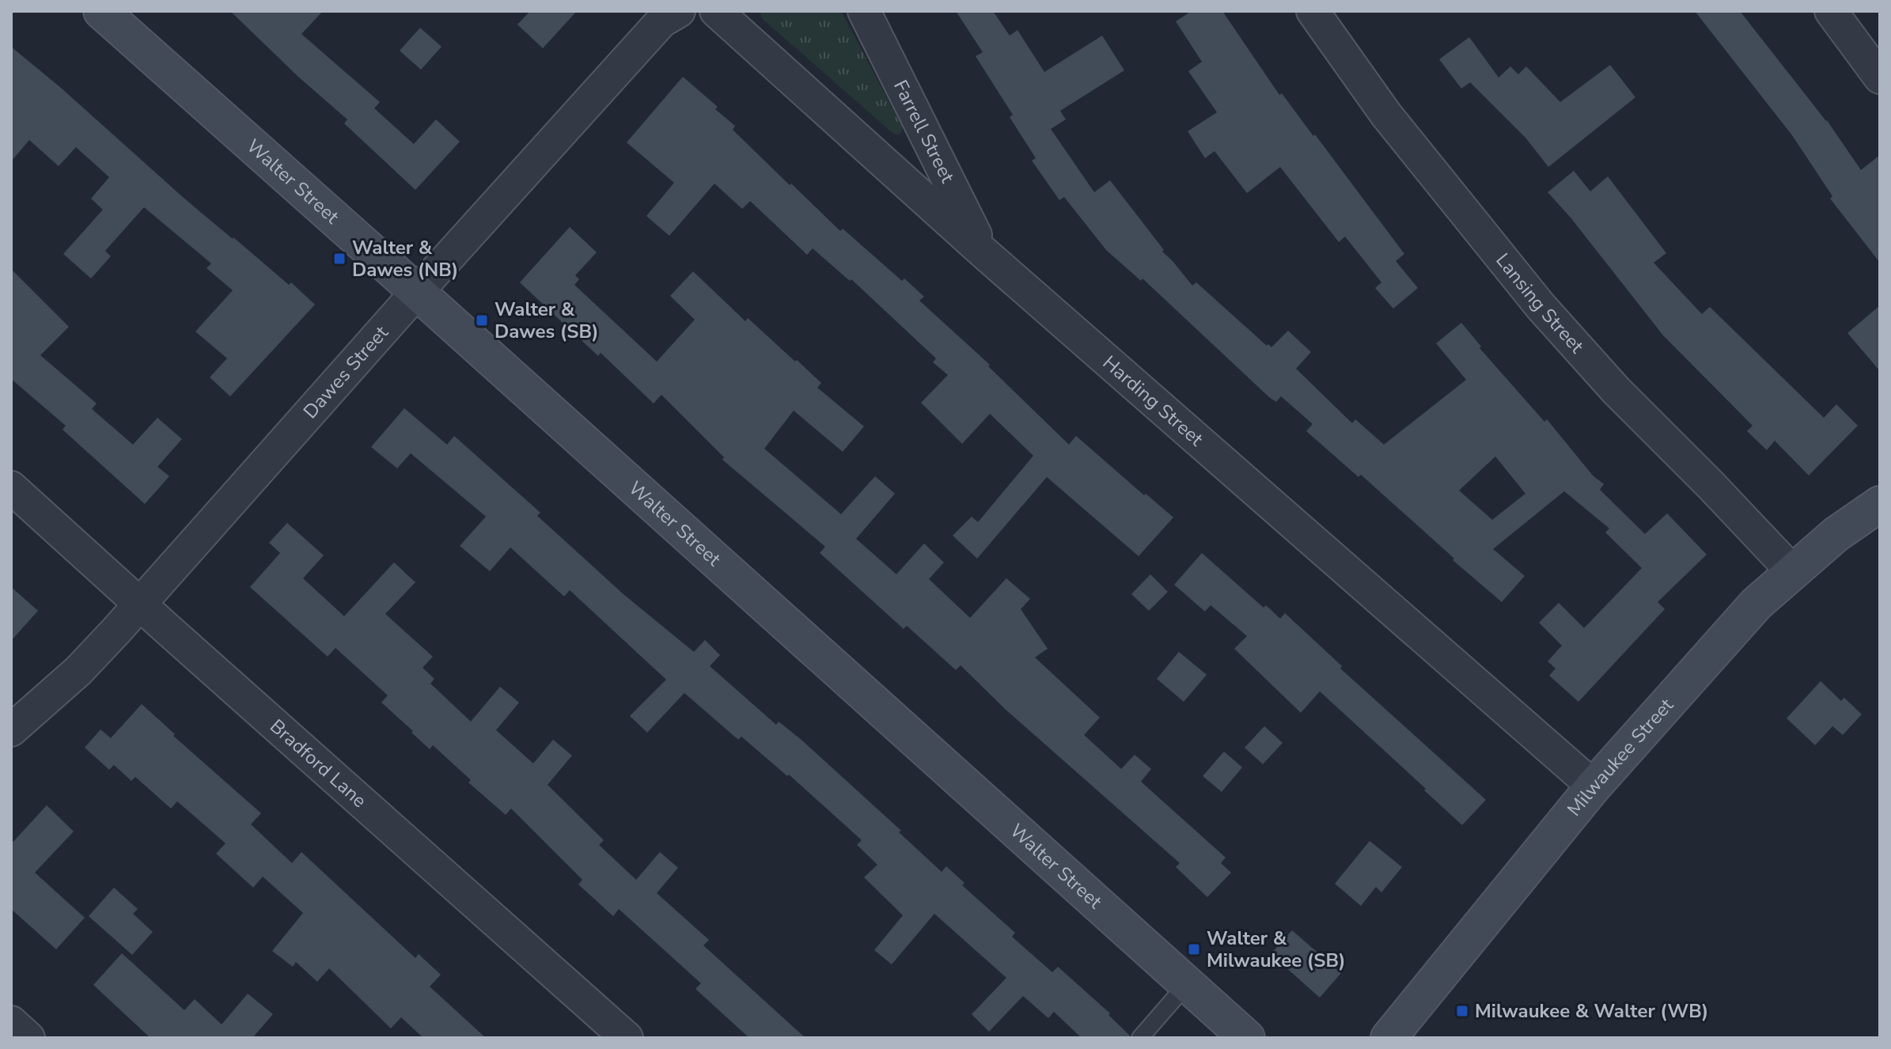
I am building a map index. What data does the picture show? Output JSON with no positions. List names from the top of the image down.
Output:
{
  "streets": {
    "street": [
      "Farrell Street",
      "Walter Street",
      "Lansing Street",
      "Dawes Street",
      "Harding Street",
      "Milwaukee Street",
      "Bradford Lane"
    ]
  },
  "crossings": [
    ["Farrell Street", "Harding Street"],
    ["Walter Street", "Dawes Street"],
    ["Lansing Street", "Milwaukee Street"],
    ["Dawes Street", "Bradford Lane"],
    ["Harding Street", "Milwaukee Street"]
  ],
  "places": {
    "transit": [
      "Walter & Dawes (NB)",
      "Walter & Dawes (SB)",
      "Walter & Milwaukee (SB)",
      "Milwaukee & Walter (WB)"
    ]
  }
}
